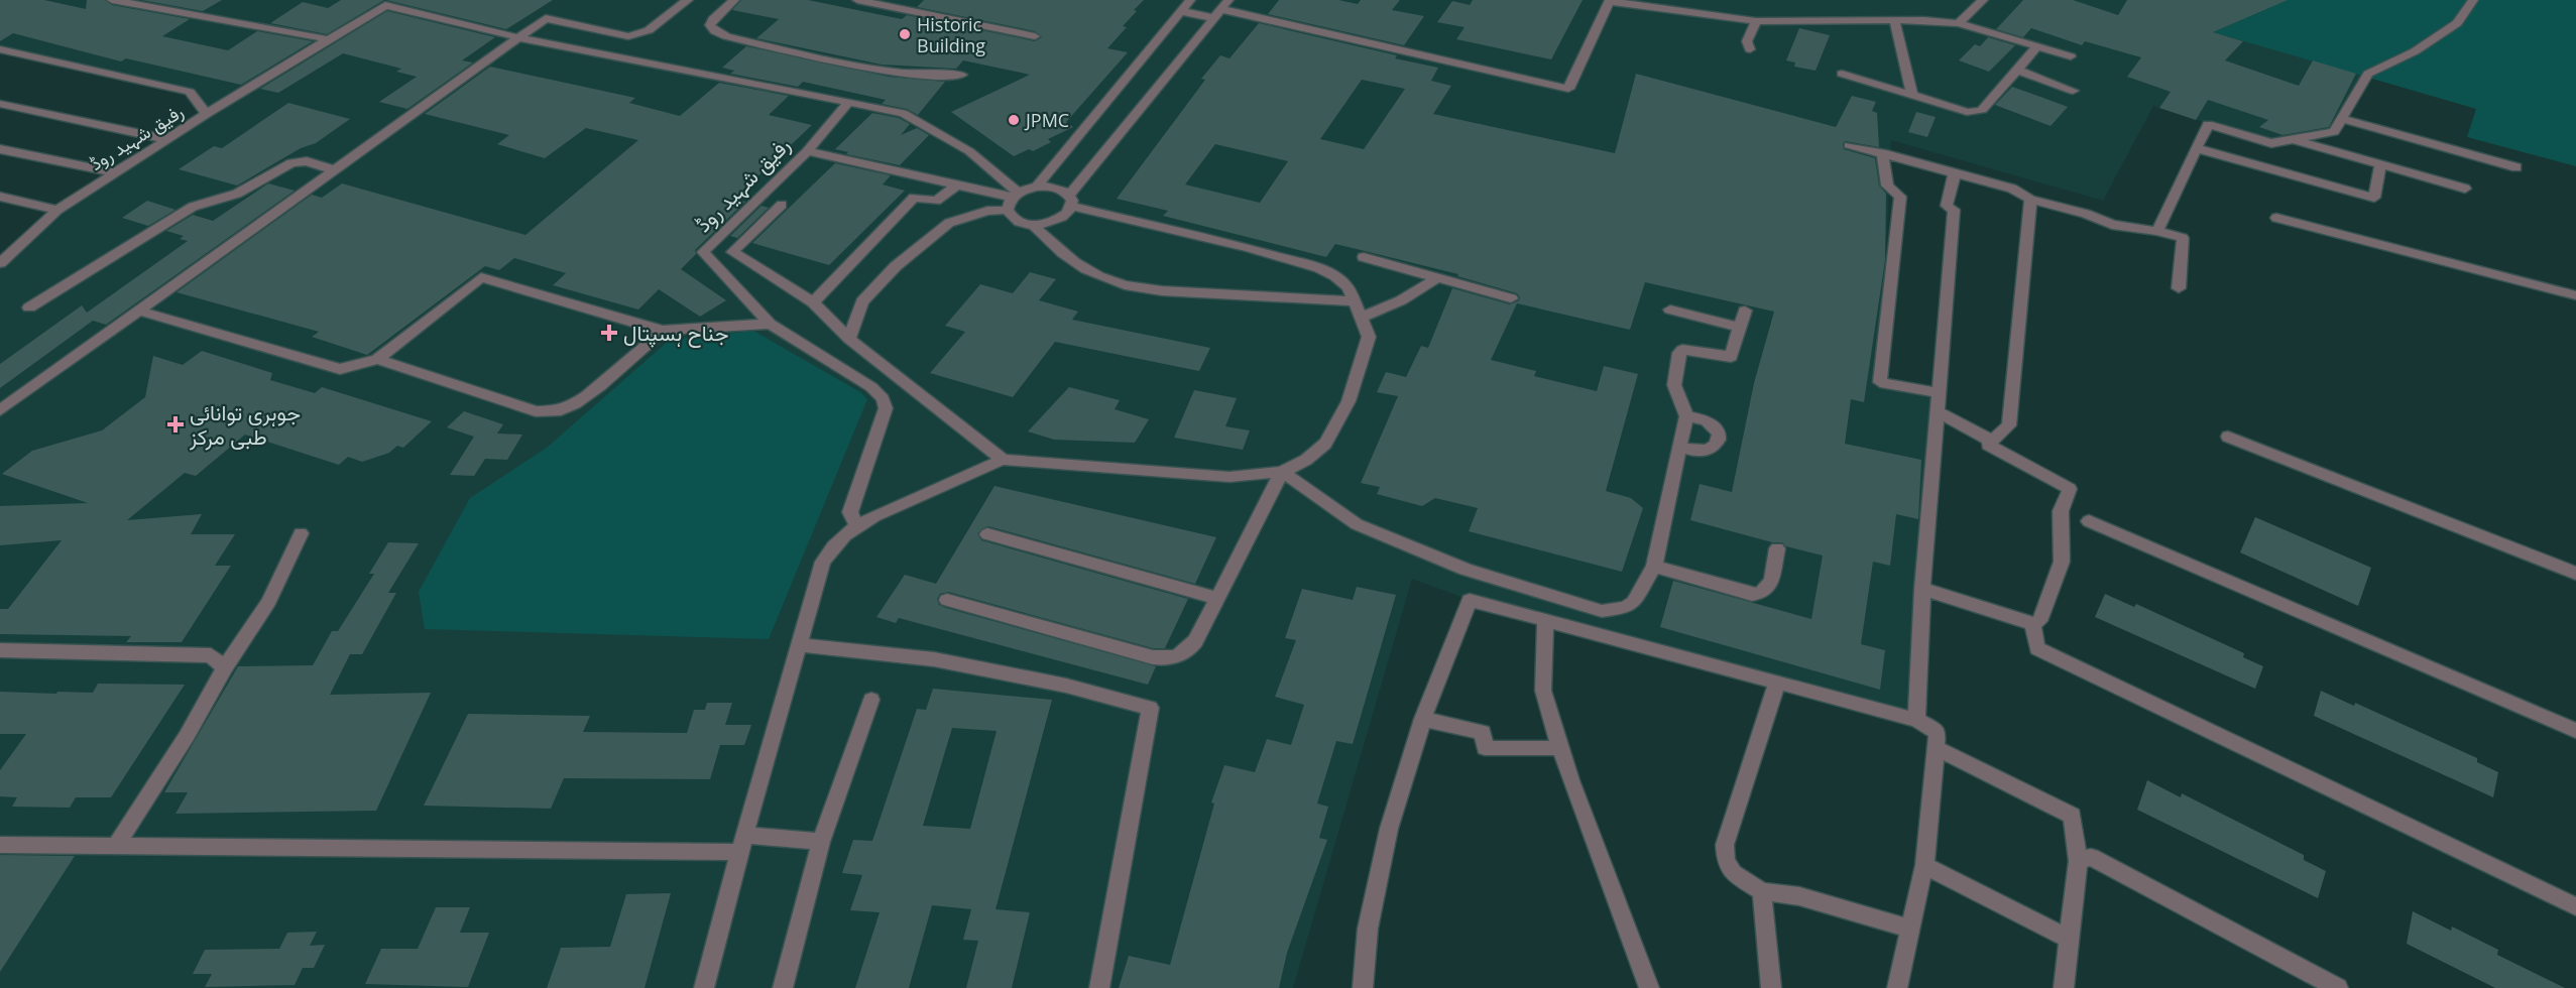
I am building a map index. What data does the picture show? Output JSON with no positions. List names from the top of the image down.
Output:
{
  "streets": {
    "street": ["رفیق شہید روڈ"]
  },
  "places": {
    "other": ["Historic Building", "JPMC"],
    "health": ["جناح ہسپتال", "جوہری توانائی طبی مرکز"]
  }
}
